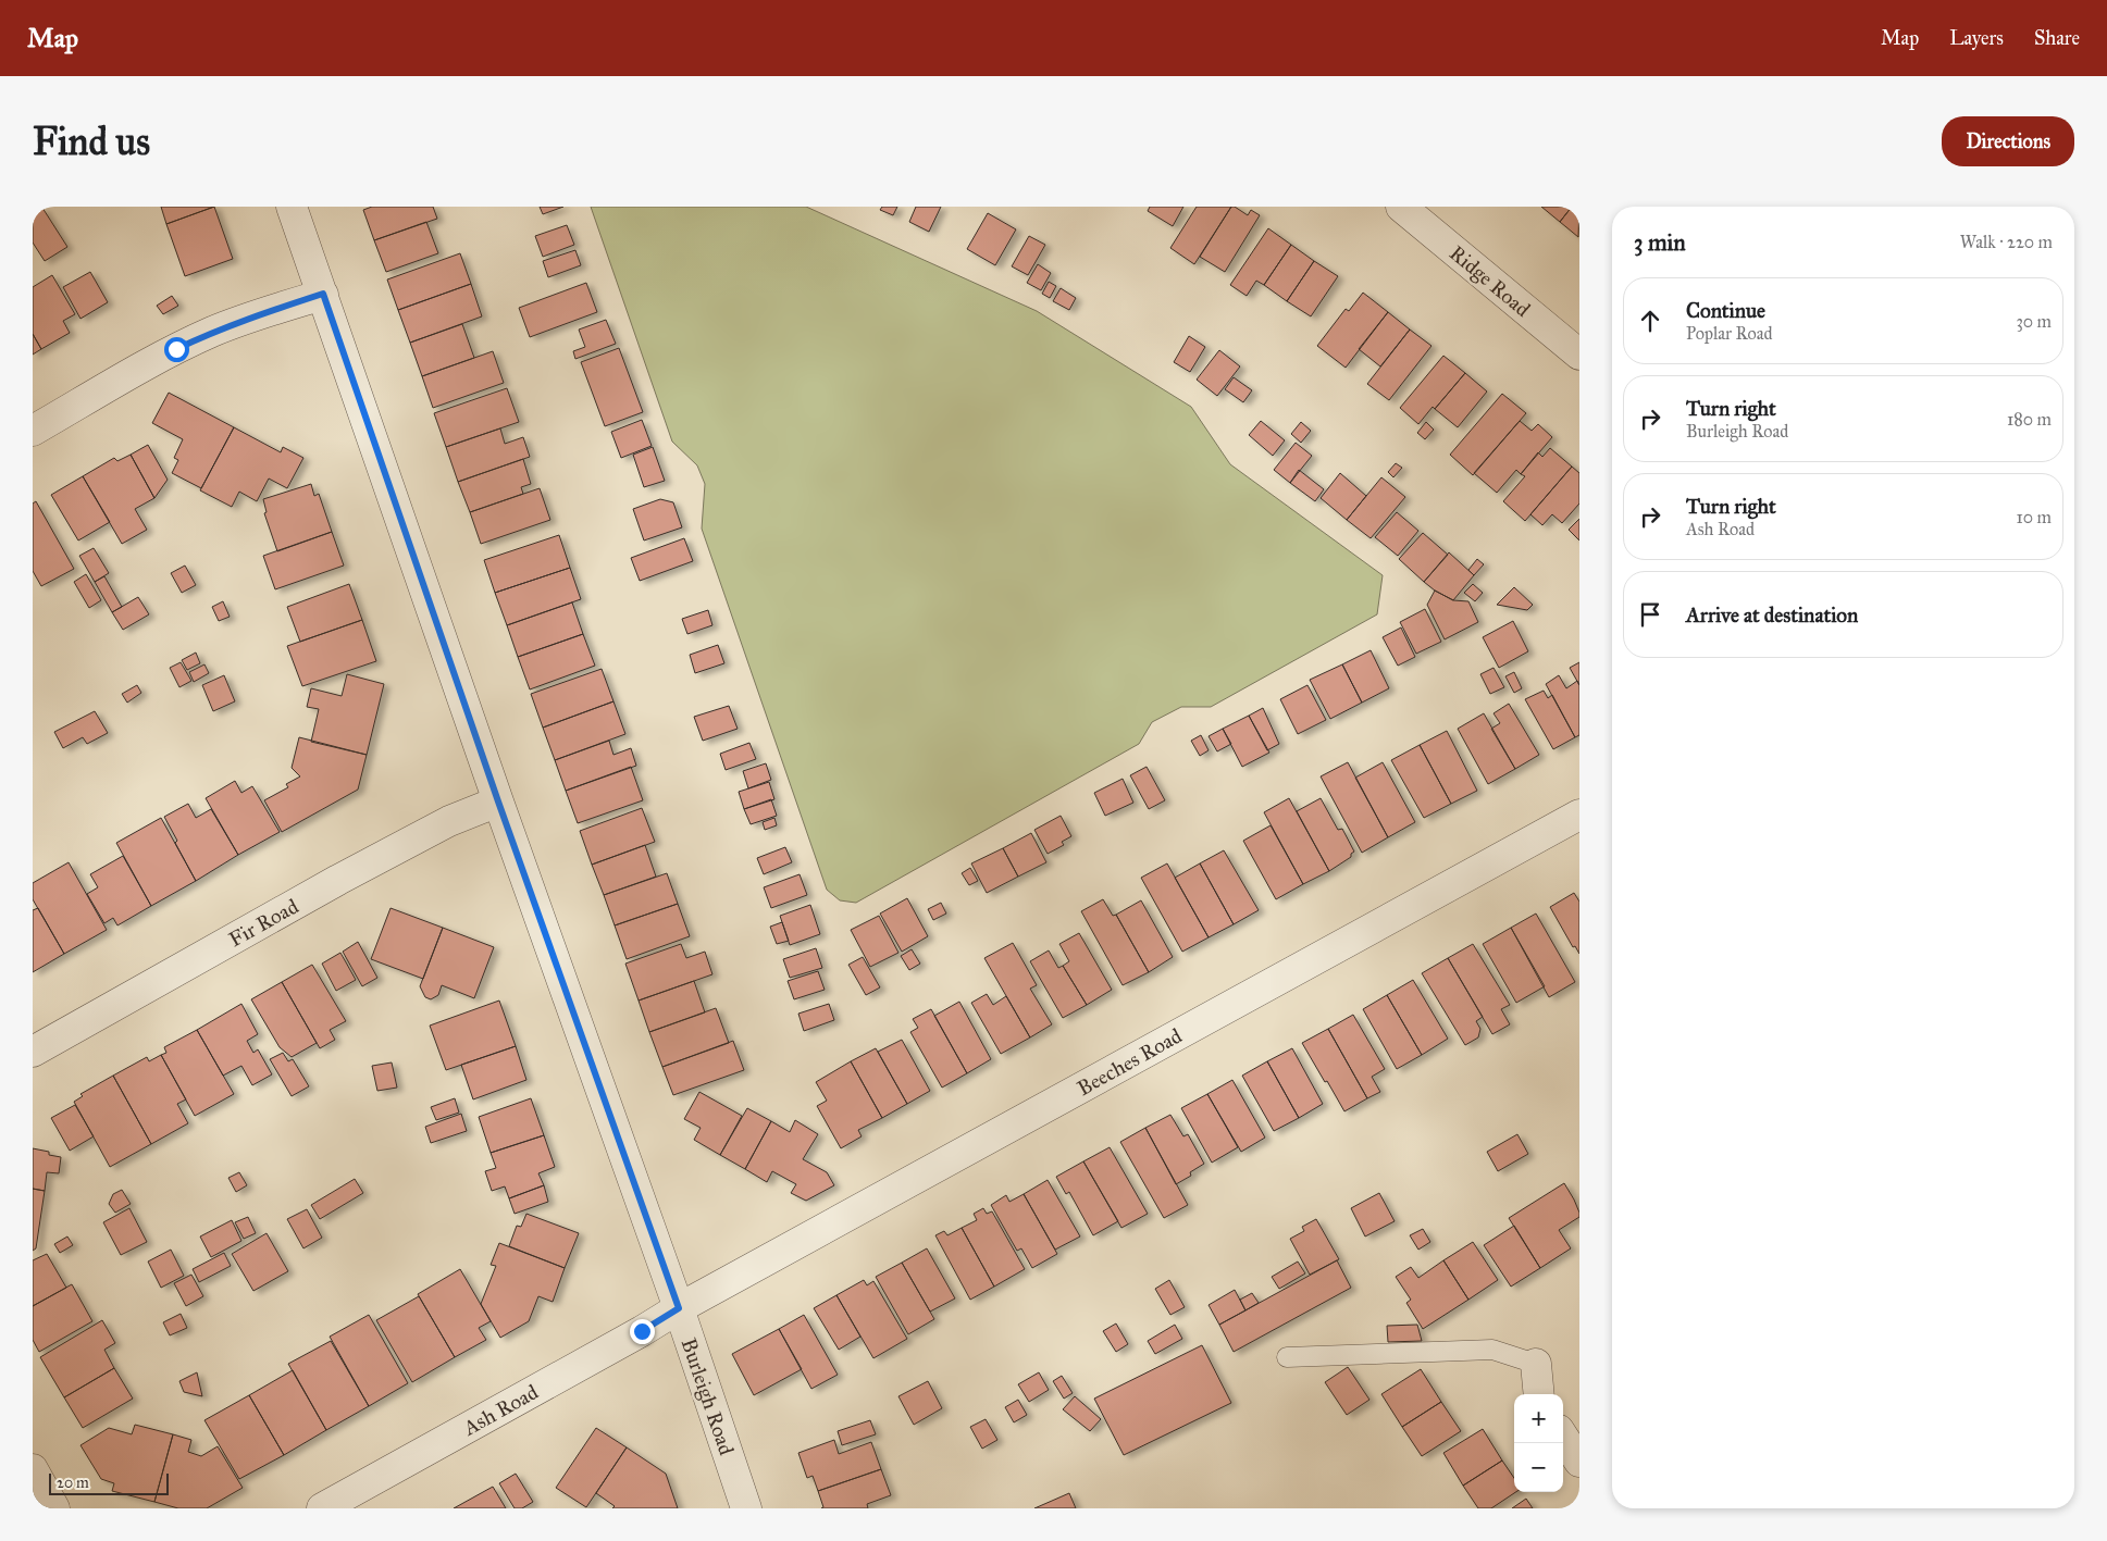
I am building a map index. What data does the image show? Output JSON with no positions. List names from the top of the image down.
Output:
{
  "streets": {
    "street": [
      "Ridge Road",
      "Fir Road",
      "Beeches Road",
      "Burleigh Road",
      "Ash Road"
    ]
  },
  "crossings": [
    ["Fir Road", "Burleigh Road"],
    ["Beeches Road", "Burleigh Road"],
    ["Beeches Road", "Ash Road"],
    ["Burleigh Road", "Ash Road"]
  ],
  "scale_bar": "20 m",
  "page": {
    "header": "Map",
    "nav": ["Map", "Layers", "Share"],
    "buttons": "Directions",
    "title": "Find us",
    "heading": ["3 min", "Walk · 220 m"],
    "list": [
      ["Continue", "Poplar Road", "30 m"],
      ["Turn right", "Burleigh Road", "180 m"],
      ["Turn right", "Ash Road", "10 m"],
      "Arrive at destination"
    ],
    "map_buttons": ["+", "−"],
    "scale": "20 m"
  }
}
